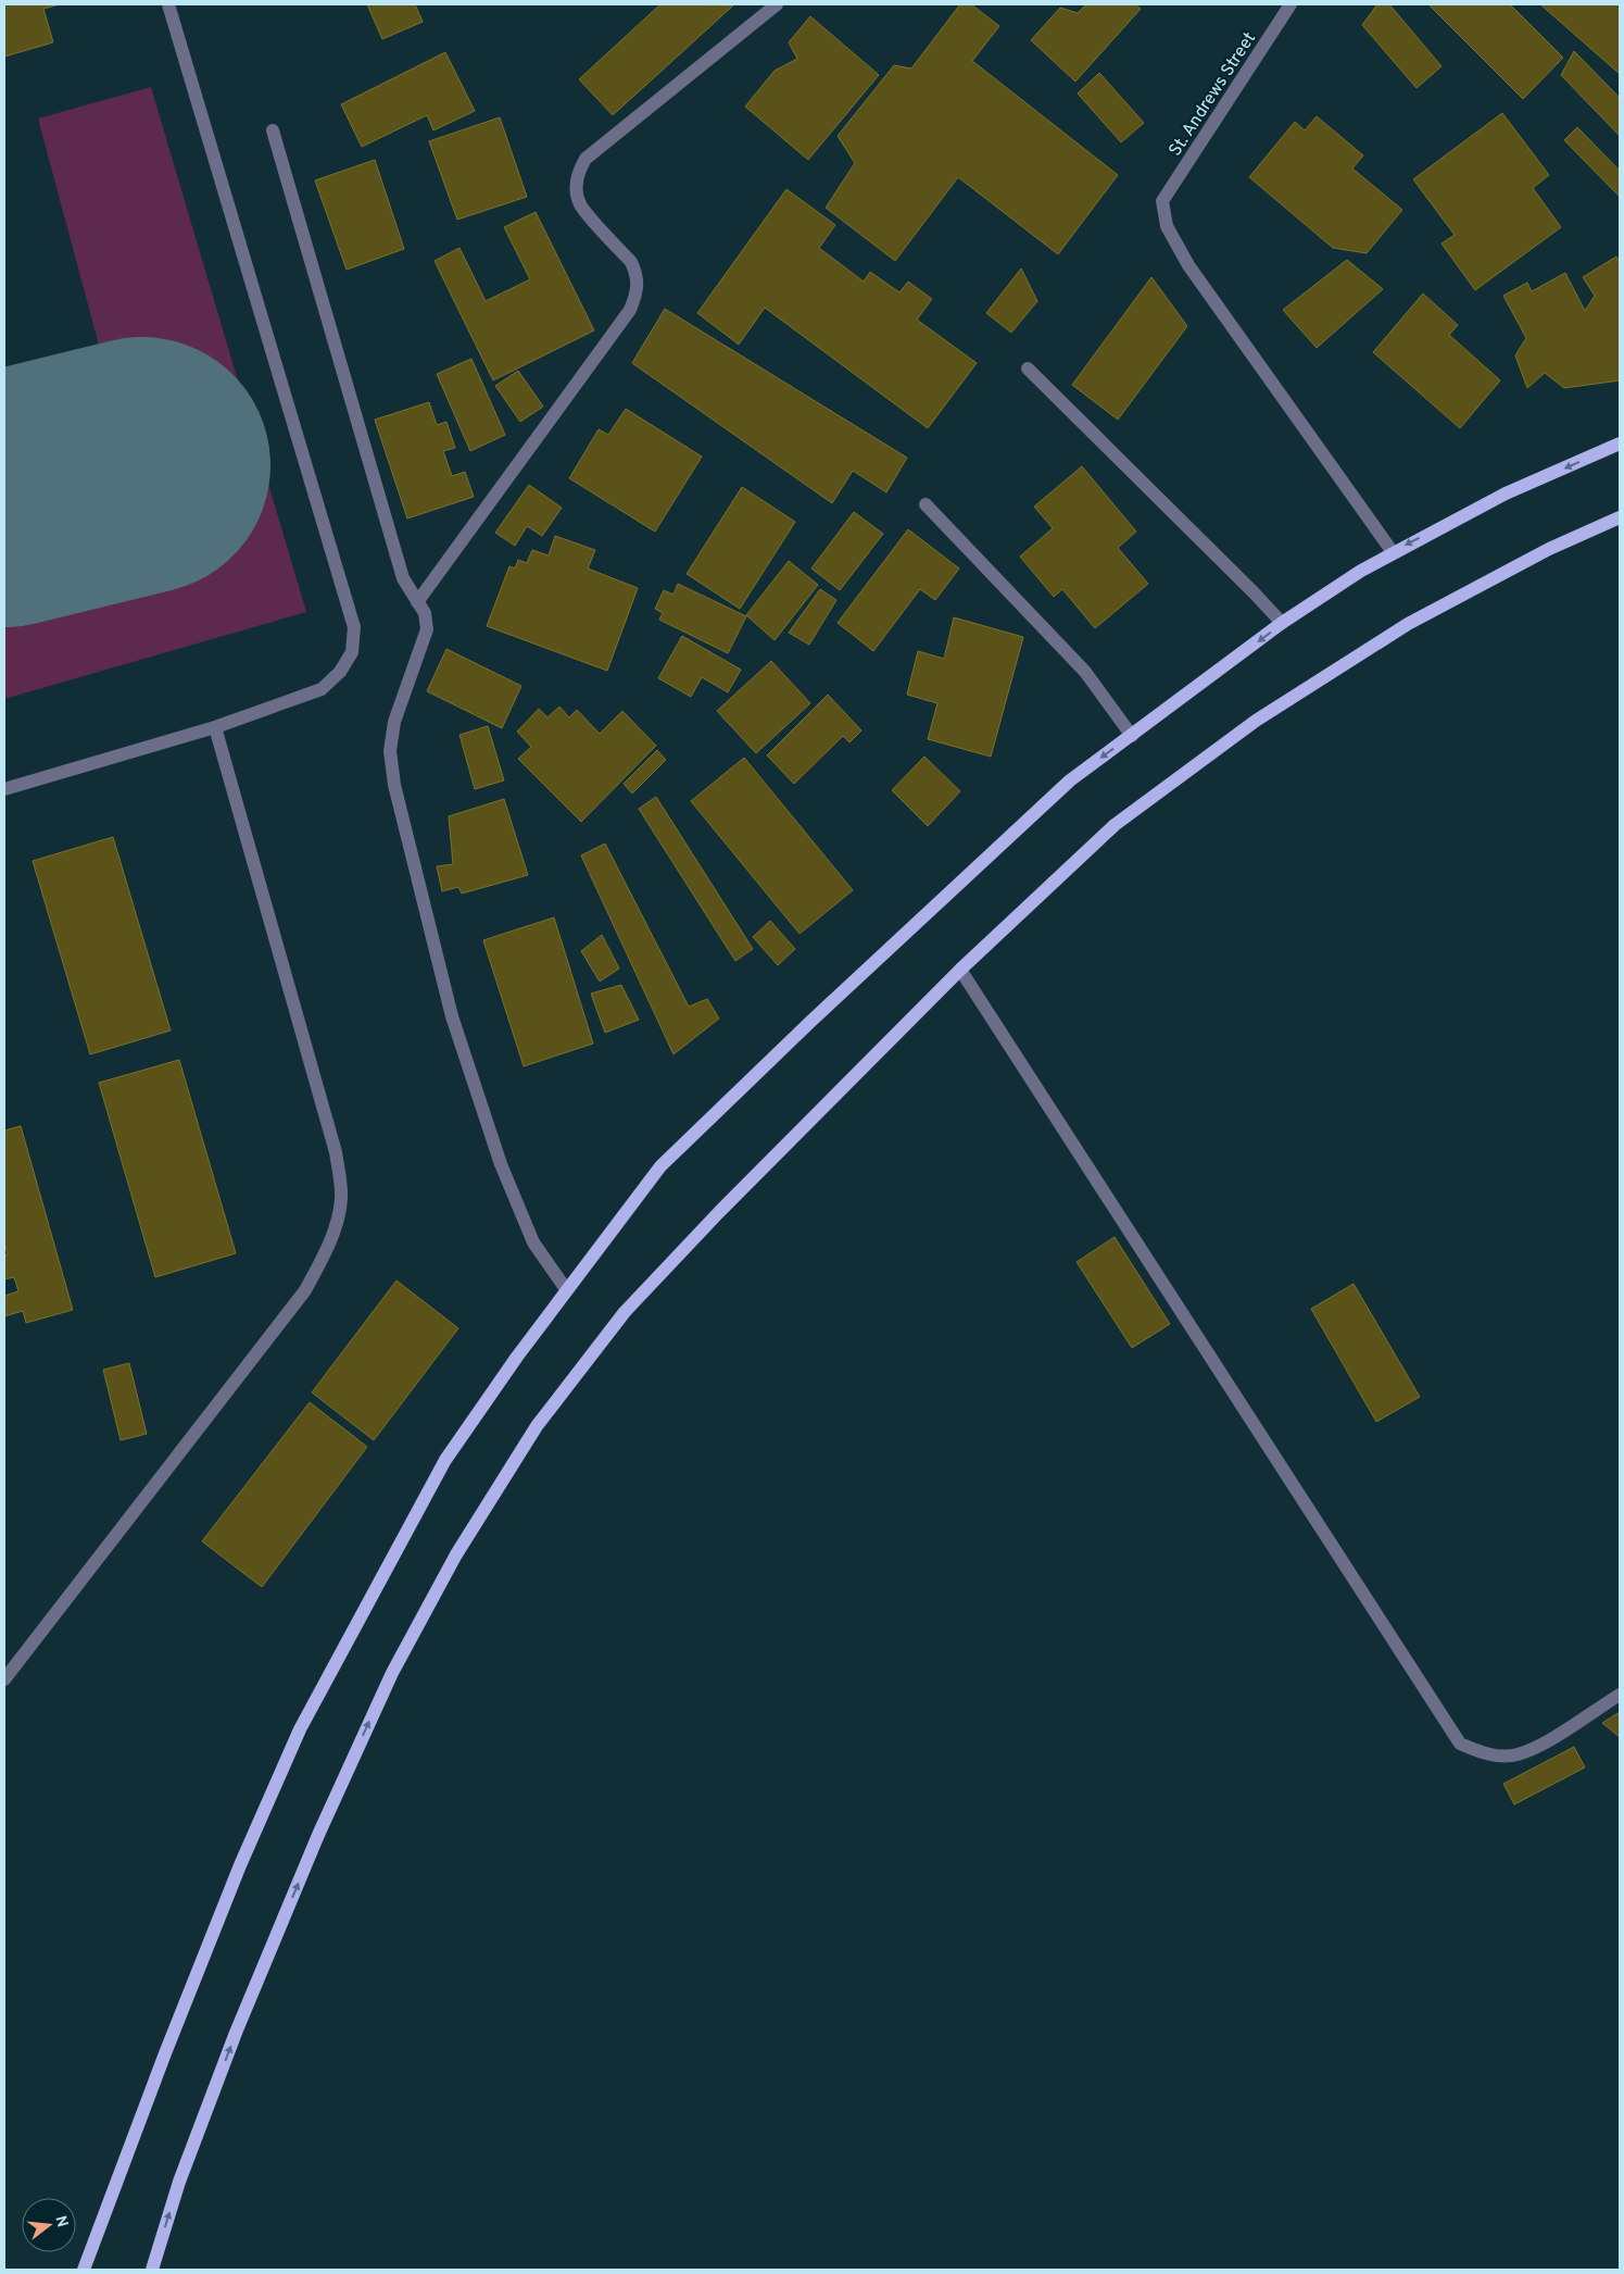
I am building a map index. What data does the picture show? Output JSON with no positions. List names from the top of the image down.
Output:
{
  "streets": {
    "street": ["St. Andrews Street"]
  },
  "north": "right"
}
